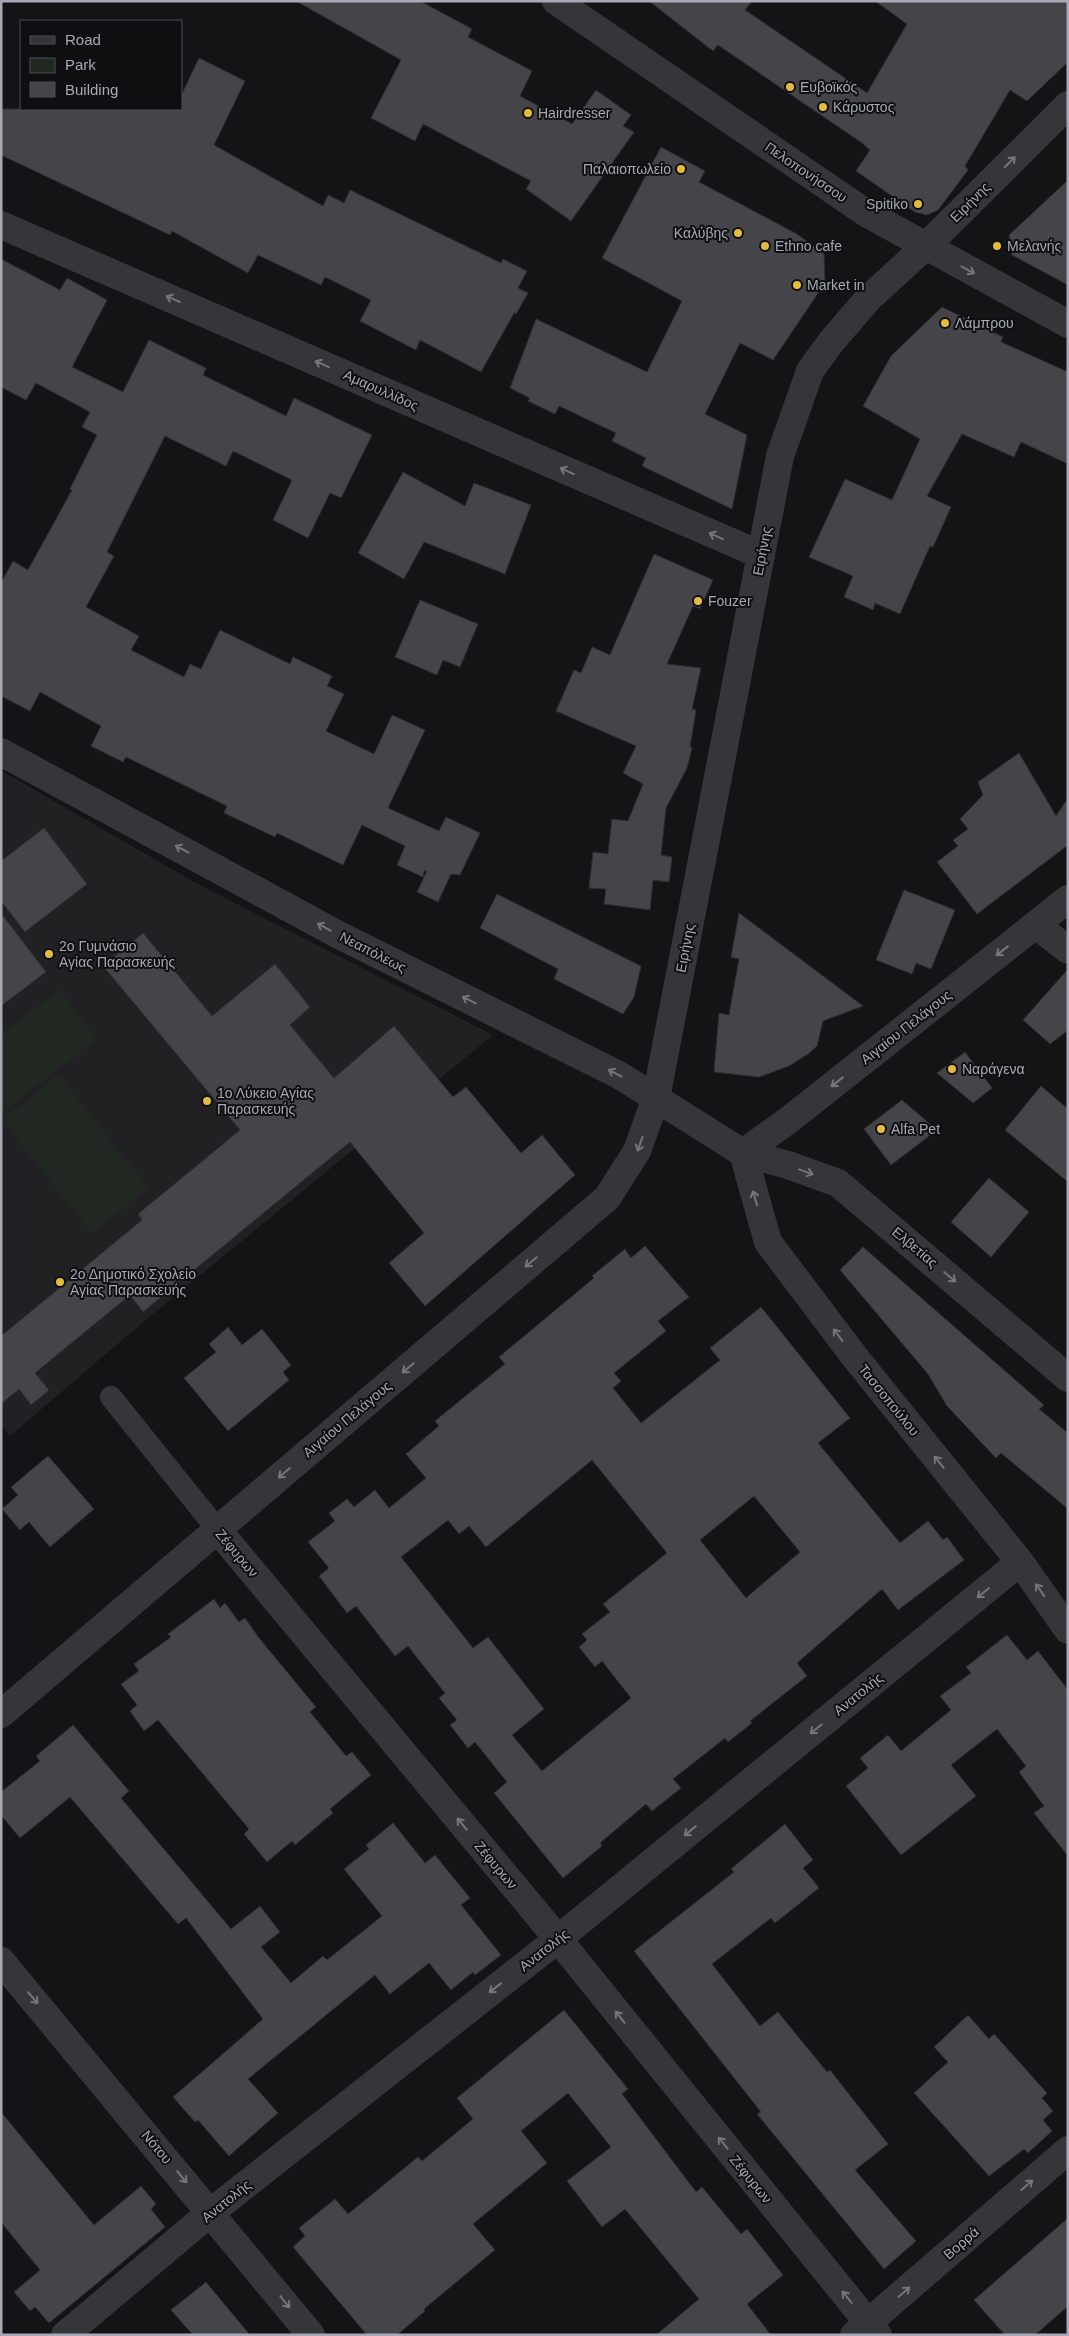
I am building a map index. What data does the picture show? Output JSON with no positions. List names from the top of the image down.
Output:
{
  "streets": {
    "street": [
      "Πελοπονήσσου",
      "Ειρήνης",
      "Αμαρυλλίδος",
      "Νεαπόλεως",
      "Αιγαίου Πελάγους",
      "Ελβετίας",
      "Τασσοπούλου",
      "Ζέφυρων",
      "Ανατολής",
      "Νότου",
      "Βορρά"
    ]
  },
  "crossings": [
    ["Πελοπονήσσου", "Ειρήνης"],
    ["Ειρήνης", "Αμαρυλλίδος"],
    ["Ειρήνης", "Νεαπόλεως"],
    ["Ειρήνης", "Αιγαίου Πελάγους"],
    ["Νεαπόλεως", "Αιγαίου Πελάγους"],
    ["Νεαπόλεως", "Ελβετίας"],
    ["Νεαπόλεως", "Τασσοπούλου"],
    ["Αιγαίου Πελάγους", "Ελβετίας"],
    ["Αιγαίου Πελάγους", "Τασσοπούλου"],
    ["Αιγαίου Πελάγους", "Ζέφυρων"],
    ["Ελβετίας", "Τασσοπούλου"],
    ["Τασσοπούλου", "Ανατολής"],
    ["Ζέφυρων", "Ανατολής"],
    ["Ζέφυρων", "Βορρά"],
    ["Ανατολής", "Νότου"]
  ],
  "one_way": [
    "Αμαρυλλίδος",
    "Νεαπόλεως",
    "Αιγαίου Πελάγους",
    "Ελβετίας",
    "Τασσοπούλου",
    "Ζέφυρων",
    "Ανατολής",
    "Νότου",
    "Βορρά"
  ],
  "places": [
    "Ευβοϊκός",
    "Κάρυστος",
    "Hairdresser",
    "Παλαιοπωλείο",
    "Spitiko",
    "Καλύβης",
    "Ethno cafe",
    "Μελανής",
    "Market in",
    "Λάμπρου",
    "Fouzer",
    "2ο Γυμνάσιο Αγίας Παρασκευής",
    "Ναράγενα",
    "1ο Λύκειο Αγίας Παρασκευής",
    "Alfa Pet",
    "2ο Δημοτικό Σχολείο Αγίας Παρασκευής"
  ],
  "legend": ["Road", "Park", "Building"]
}
